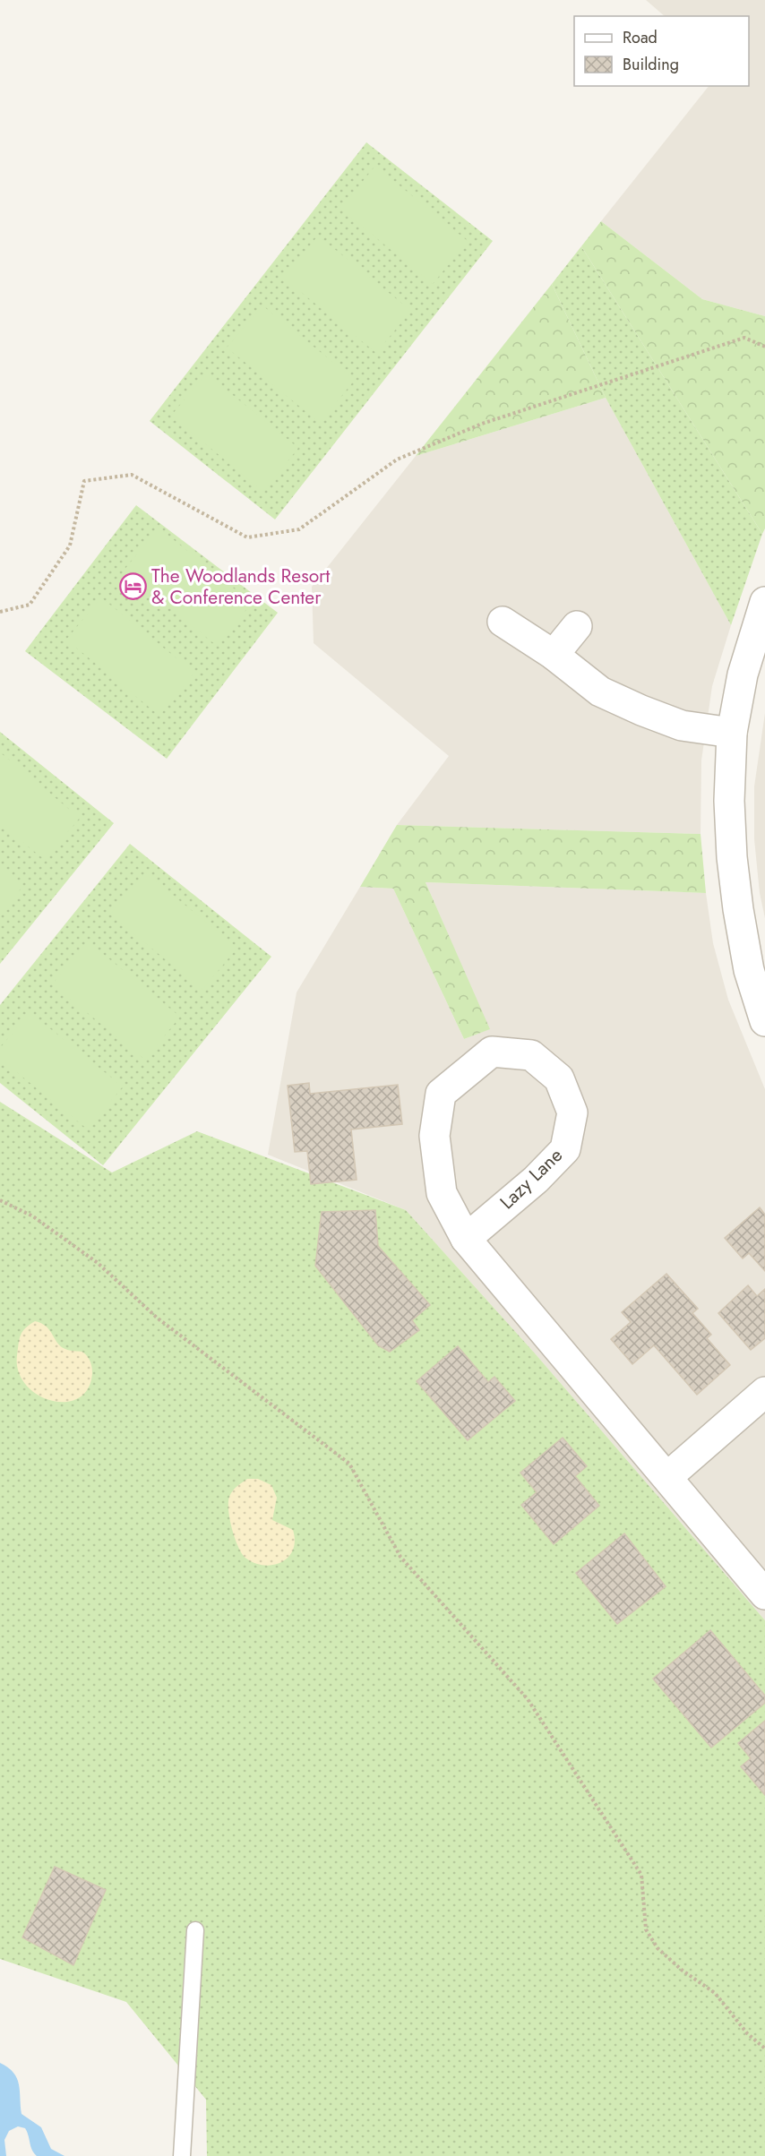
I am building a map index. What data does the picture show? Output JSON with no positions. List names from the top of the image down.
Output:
{
  "streets": {
    "street": ["Lazy Lane"]
  },
  "places": {
    "hotel": ["The Woodlands Resort & Conference Center"]
  },
  "legend": ["Road", "Building"]
}
